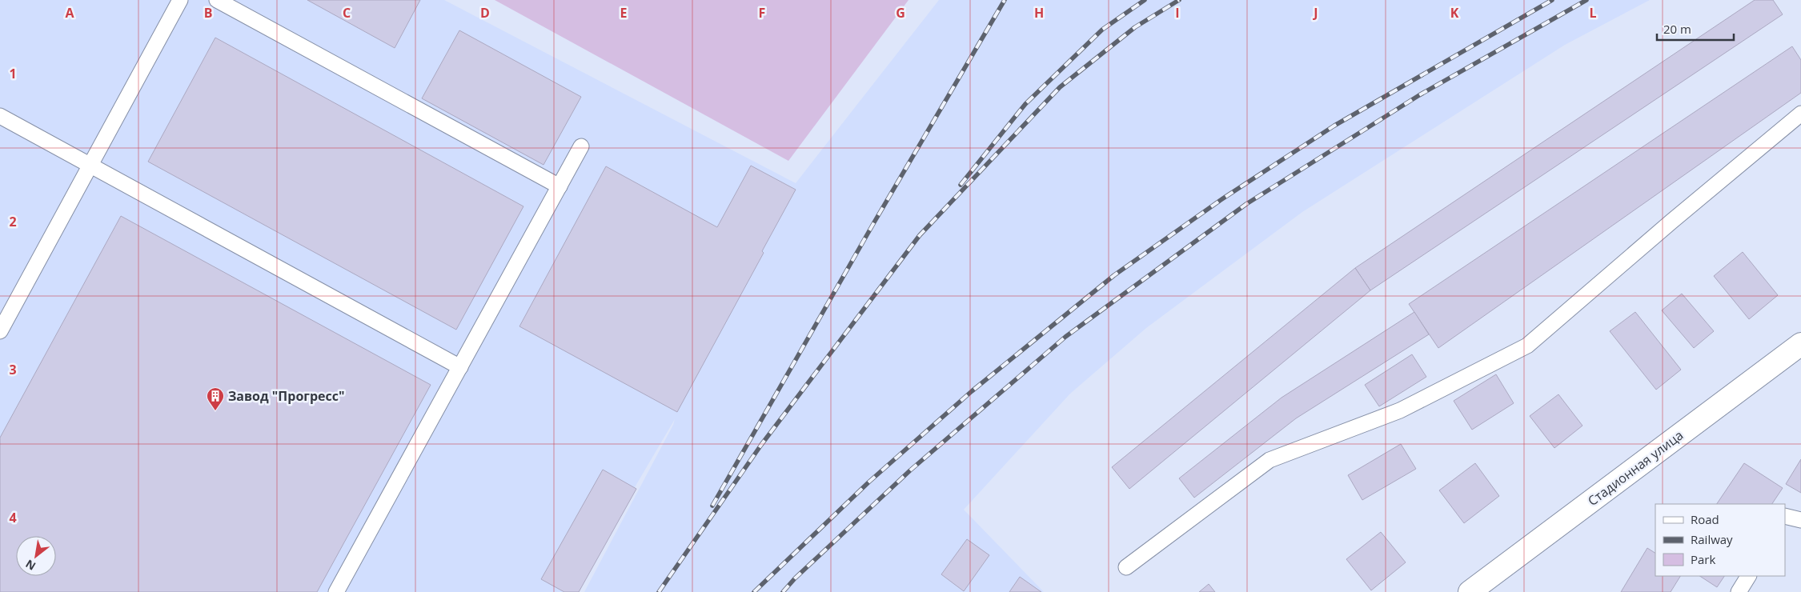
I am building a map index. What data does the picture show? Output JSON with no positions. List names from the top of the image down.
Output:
{
  "streets": {
    "street": ["Стадионная улица"]
  },
  "places": {
    "building": ["Завод \"Прогресс\""]
  },
  "legend": ["Road", "Railway", "Park"],
  "scale_bar": "20 m",
  "north": "bottom left",
  "grid": {
    "columns": [
      "A",
      "B",
      "C",
      "D",
      "E",
      "F",
      "G",
      "H",
      "I",
      "J",
      "K",
      "L"
    ],
    "rows": [
      "1",
      "2",
      "3",
      "4"
    ]
  }
}
